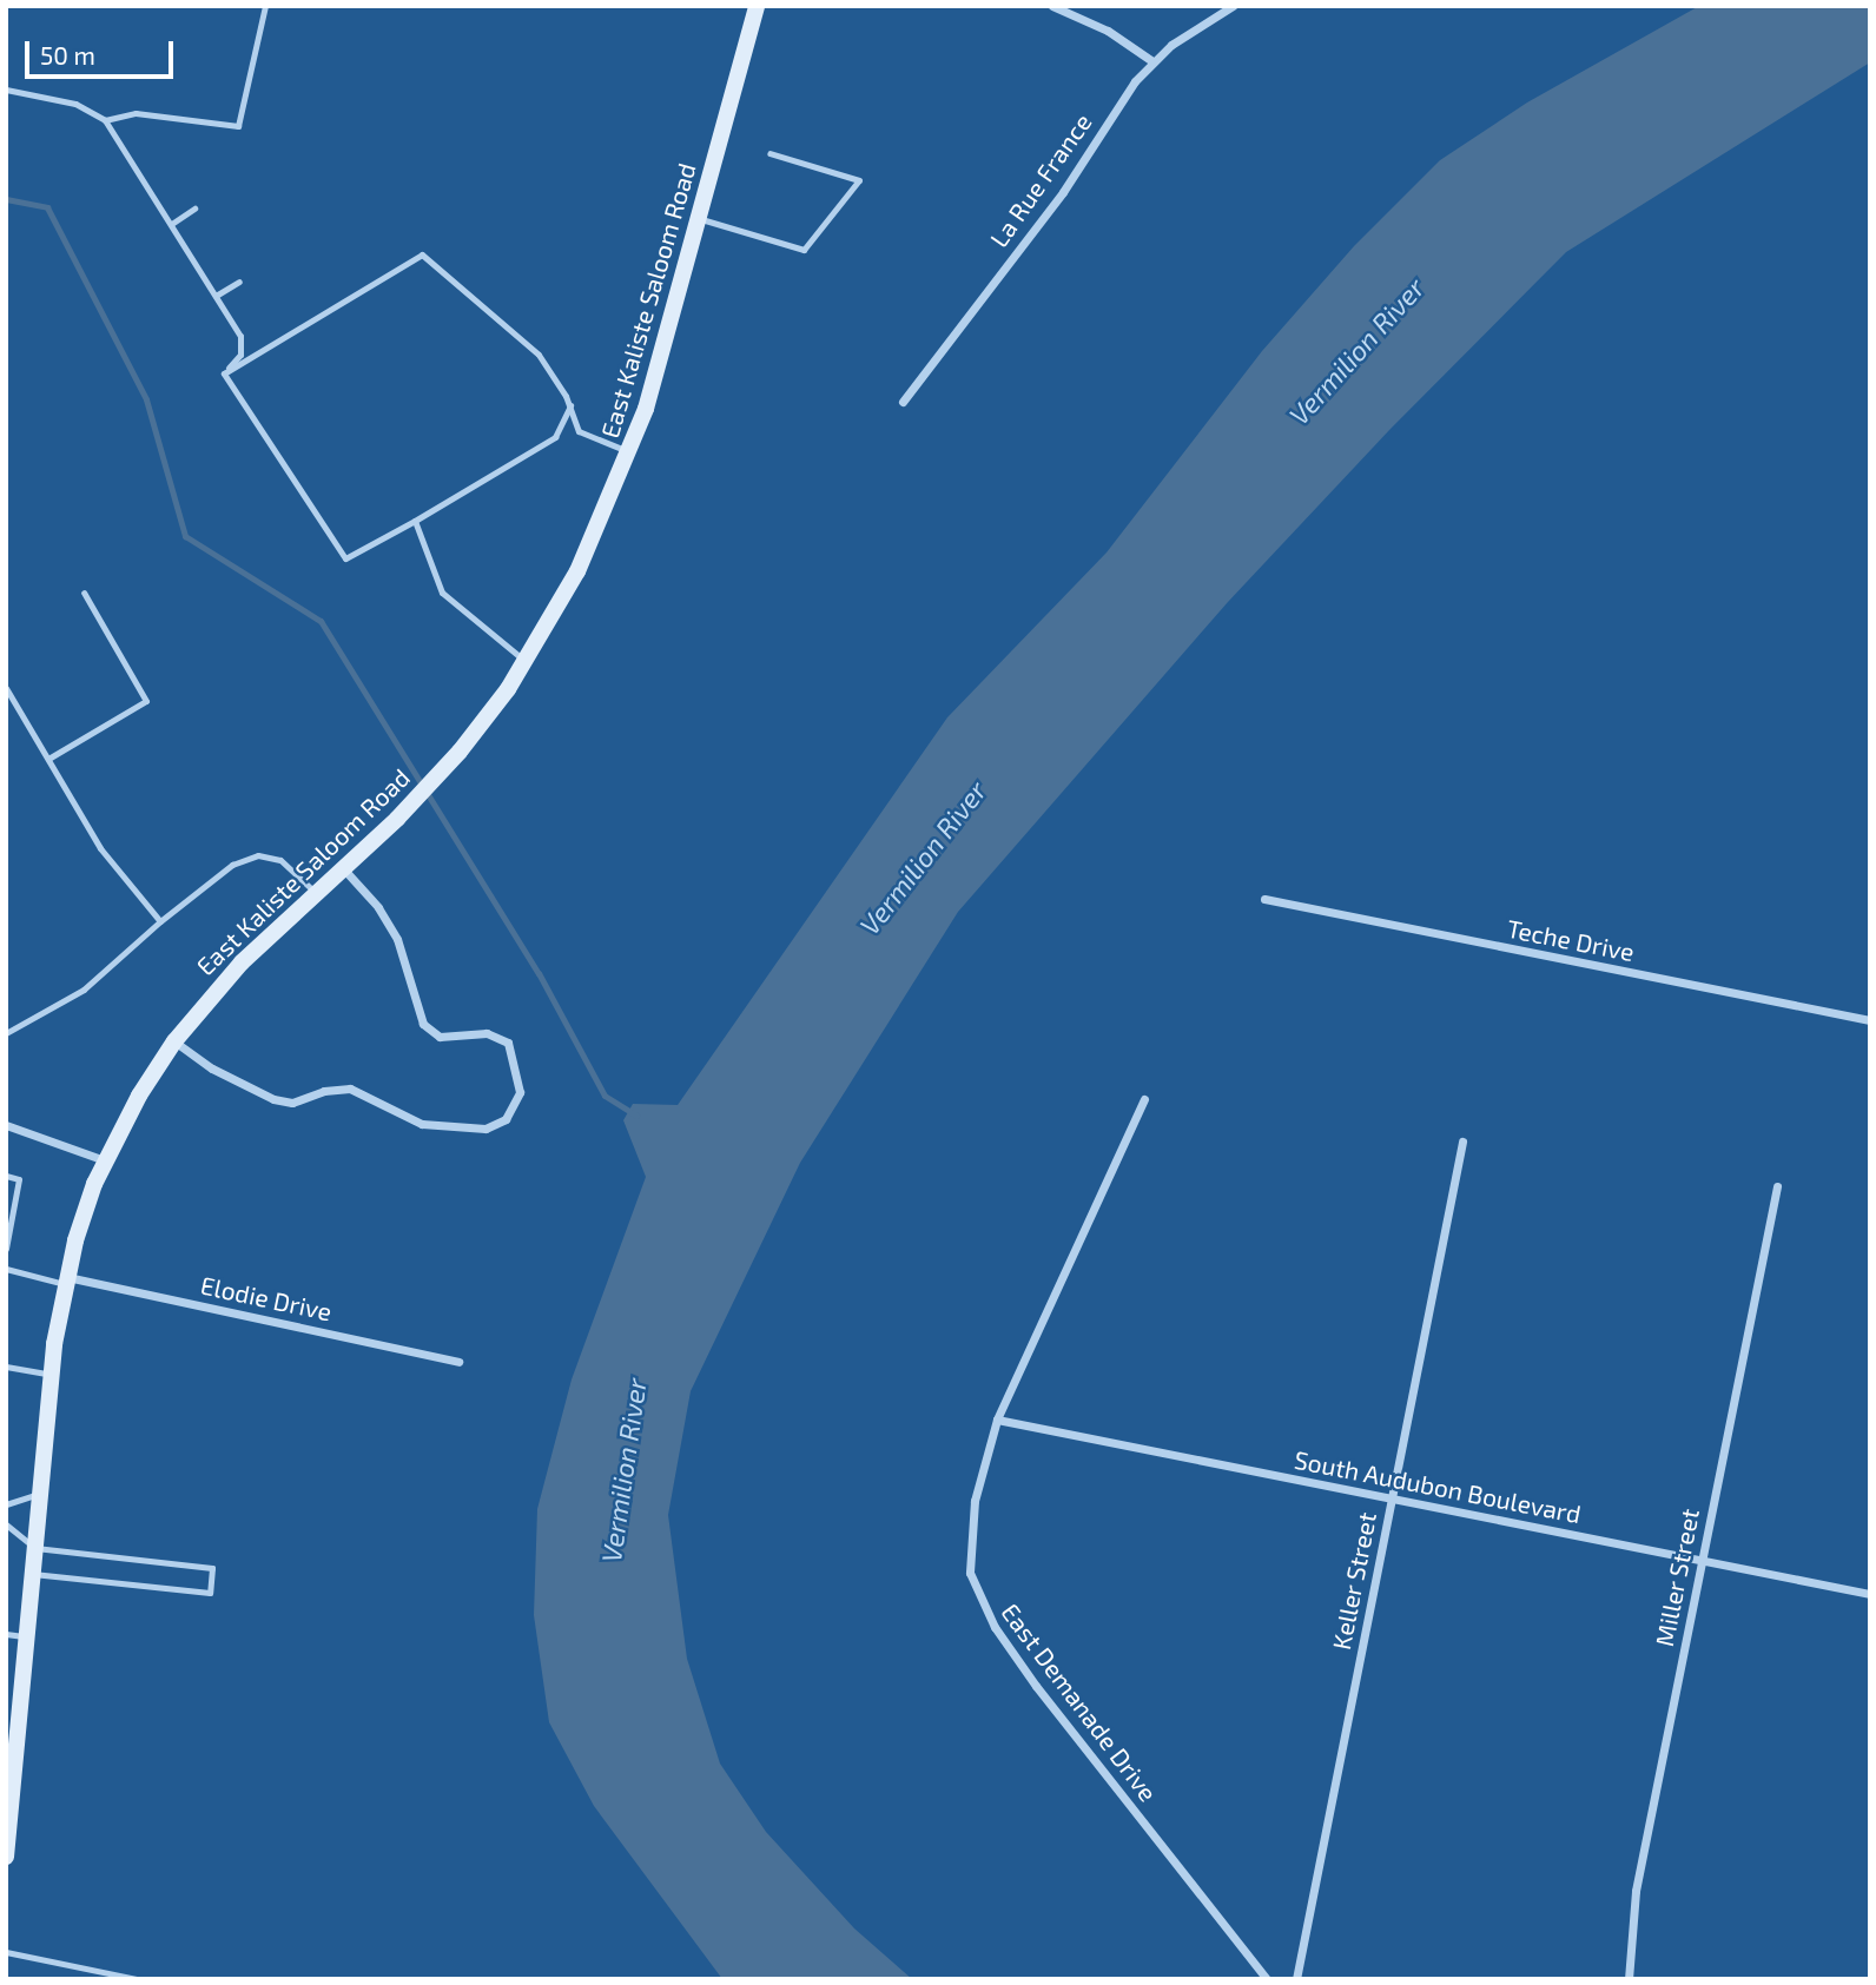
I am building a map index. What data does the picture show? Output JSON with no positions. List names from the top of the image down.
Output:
{
  "streets": {
    "main road": ["East Kaliste Saloom Road"],
    "street": [
      "La Rue France",
      "Teche Drive",
      "Elodie Drive",
      "South Audubon Boulevard",
      "Miller Street",
      "Keller Street",
      "East Demanade Drive"
    ]
  },
  "crossings": [
    ["East Kaliste Saloom Road", "Elodie Drive"],
    ["South Audubon Boulevard", "Miller Street"],
    ["South Audubon Boulevard", "Keller Street"],
    ["South Audubon Boulevard", "East Demanade Drive"]
  ],
  "water": ["Vermilion River"],
  "scale_bar": "50 m"
}
